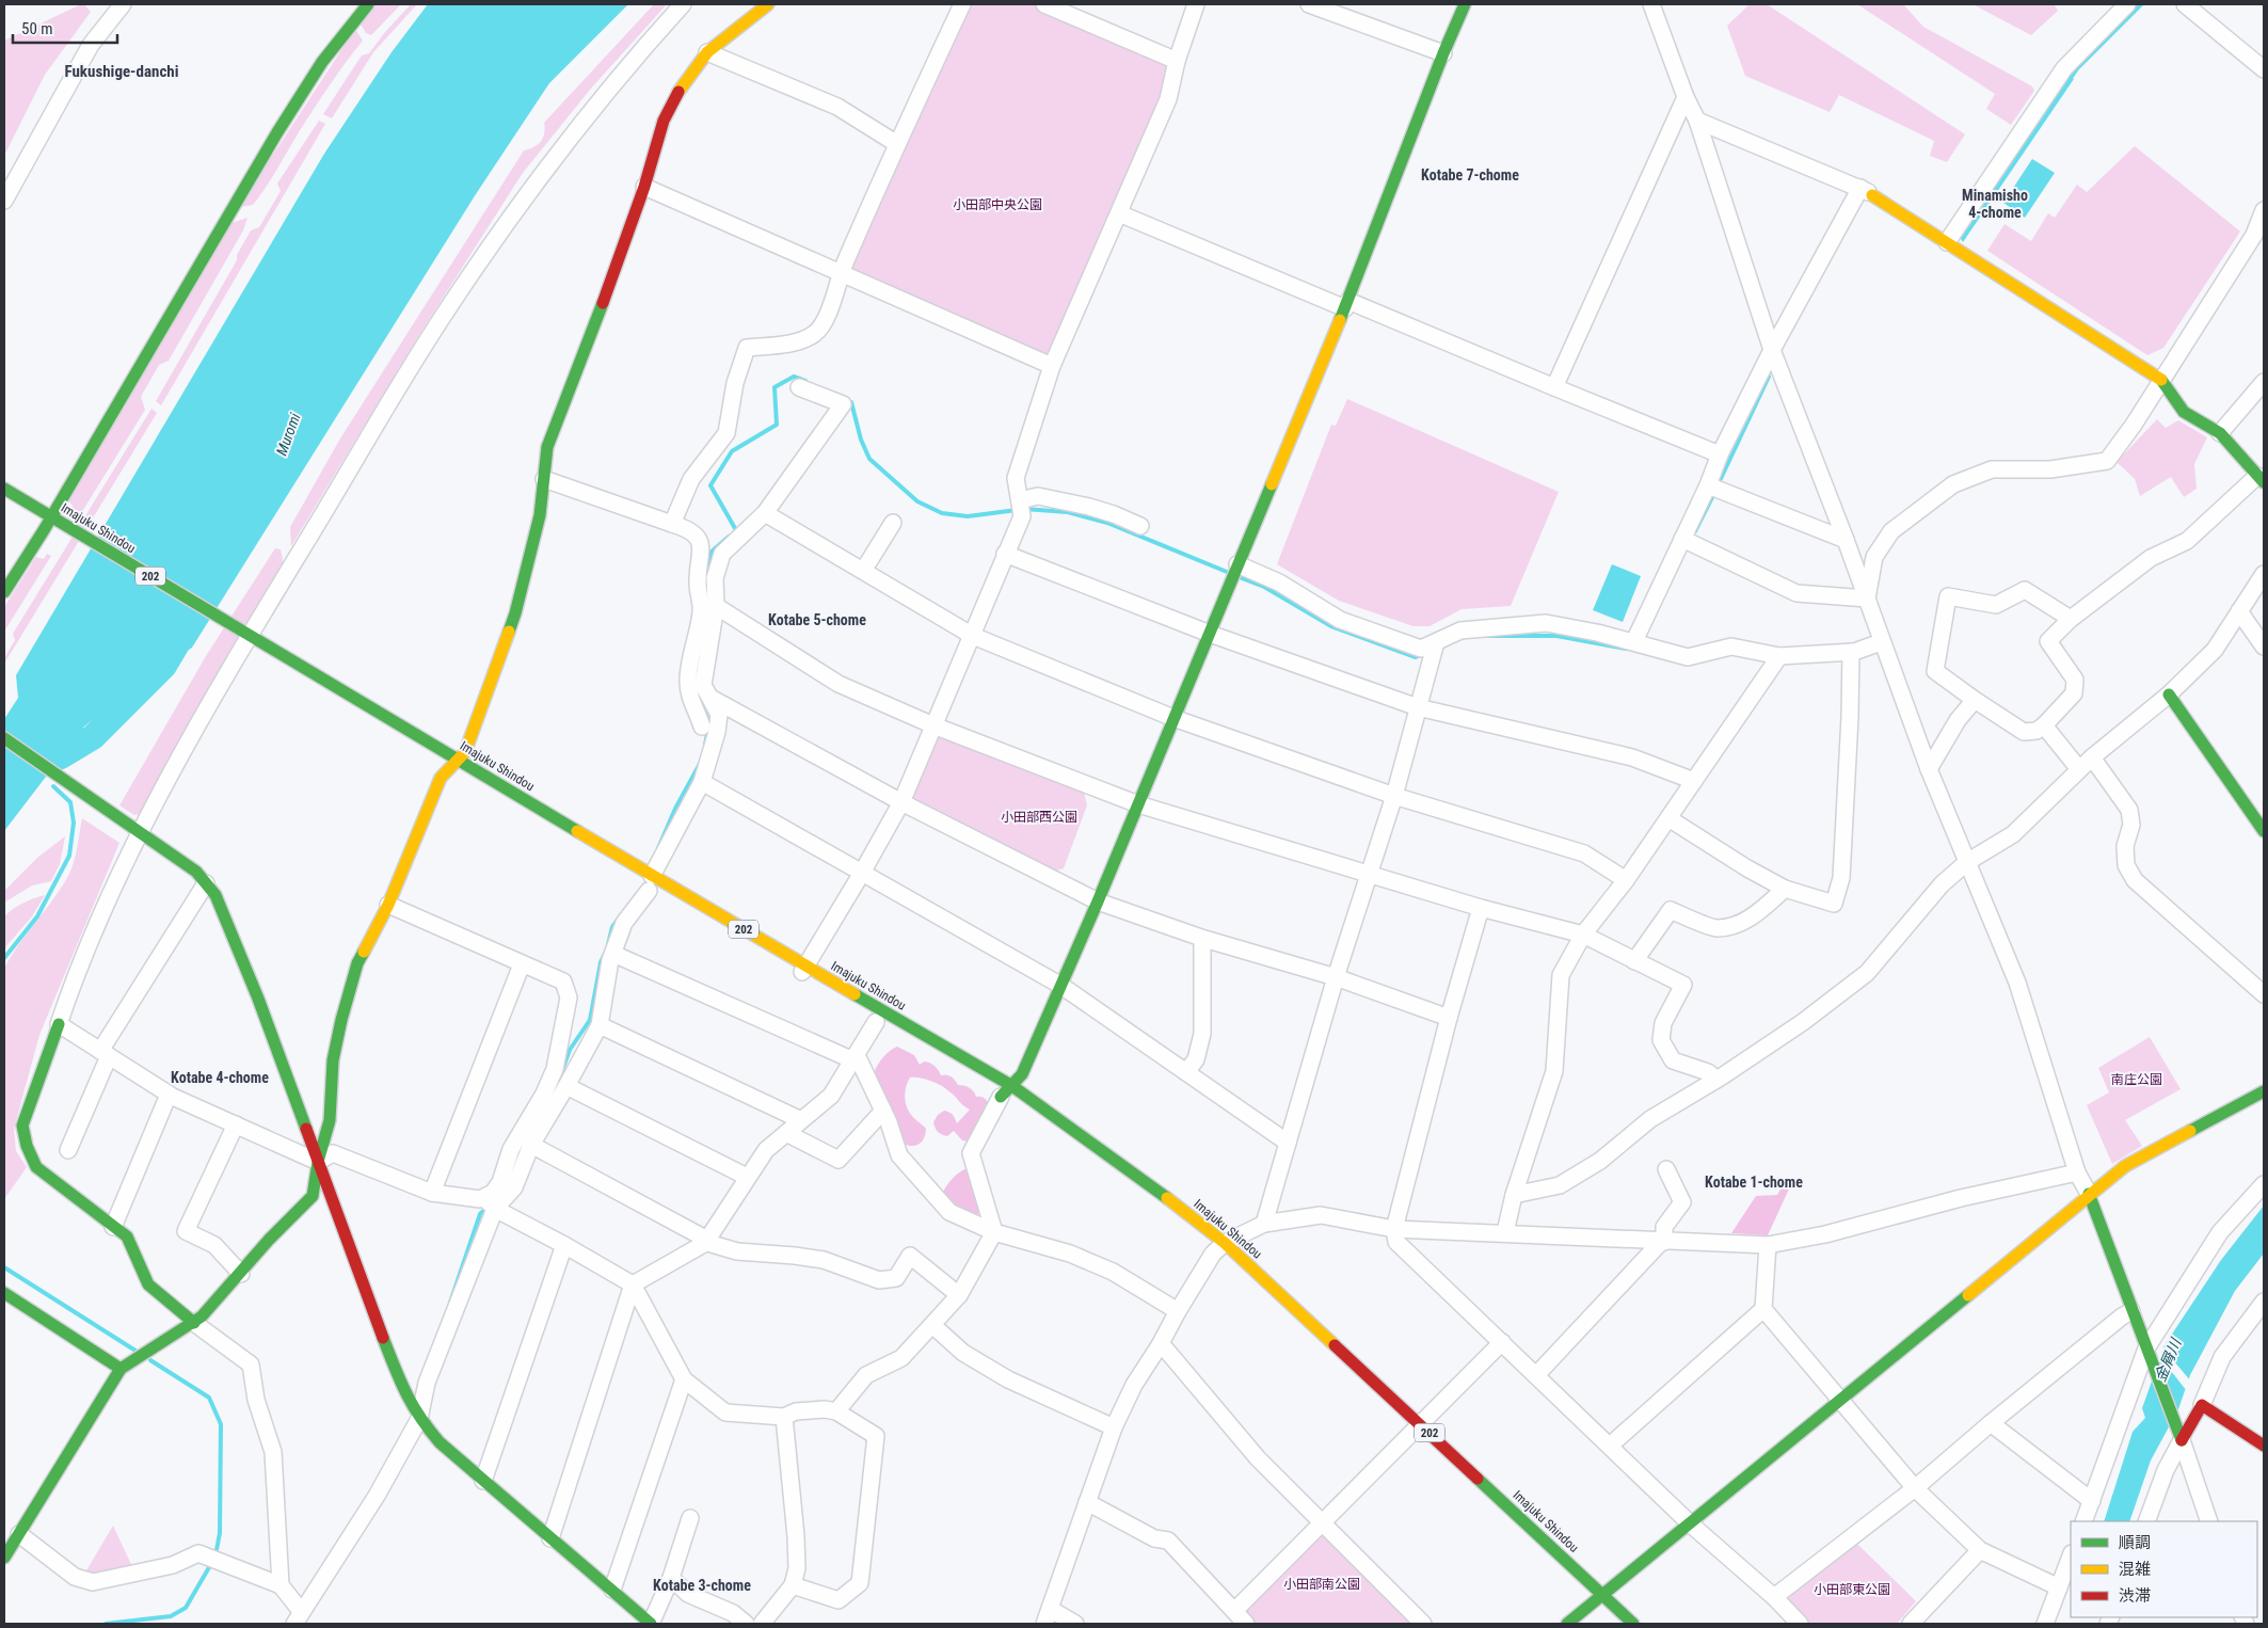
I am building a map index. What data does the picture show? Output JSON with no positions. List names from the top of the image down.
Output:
{
  "streets": {
    "main road": ["Imajuku Shindou", "202"]
  },
  "districts": [
    "Fukushige-danchi",
    "Kotabe 7-chome",
    "Minamisho 4-chome",
    "Kotabe 5-chome",
    "Kotabe 4-chome",
    "Kotabe 1-chome",
    "Kotabe 3-chome"
  ],
  "water": ["Muromi", "金屑川"],
  "parks": [
    "小田部中央公園",
    "小田部西公園",
    "南庄公園",
    "小田部南公園",
    "小田部東公園"
  ],
  "legend": ["順調", "混雑", "渋滞"],
  "scale_bar": "50 m"
}
